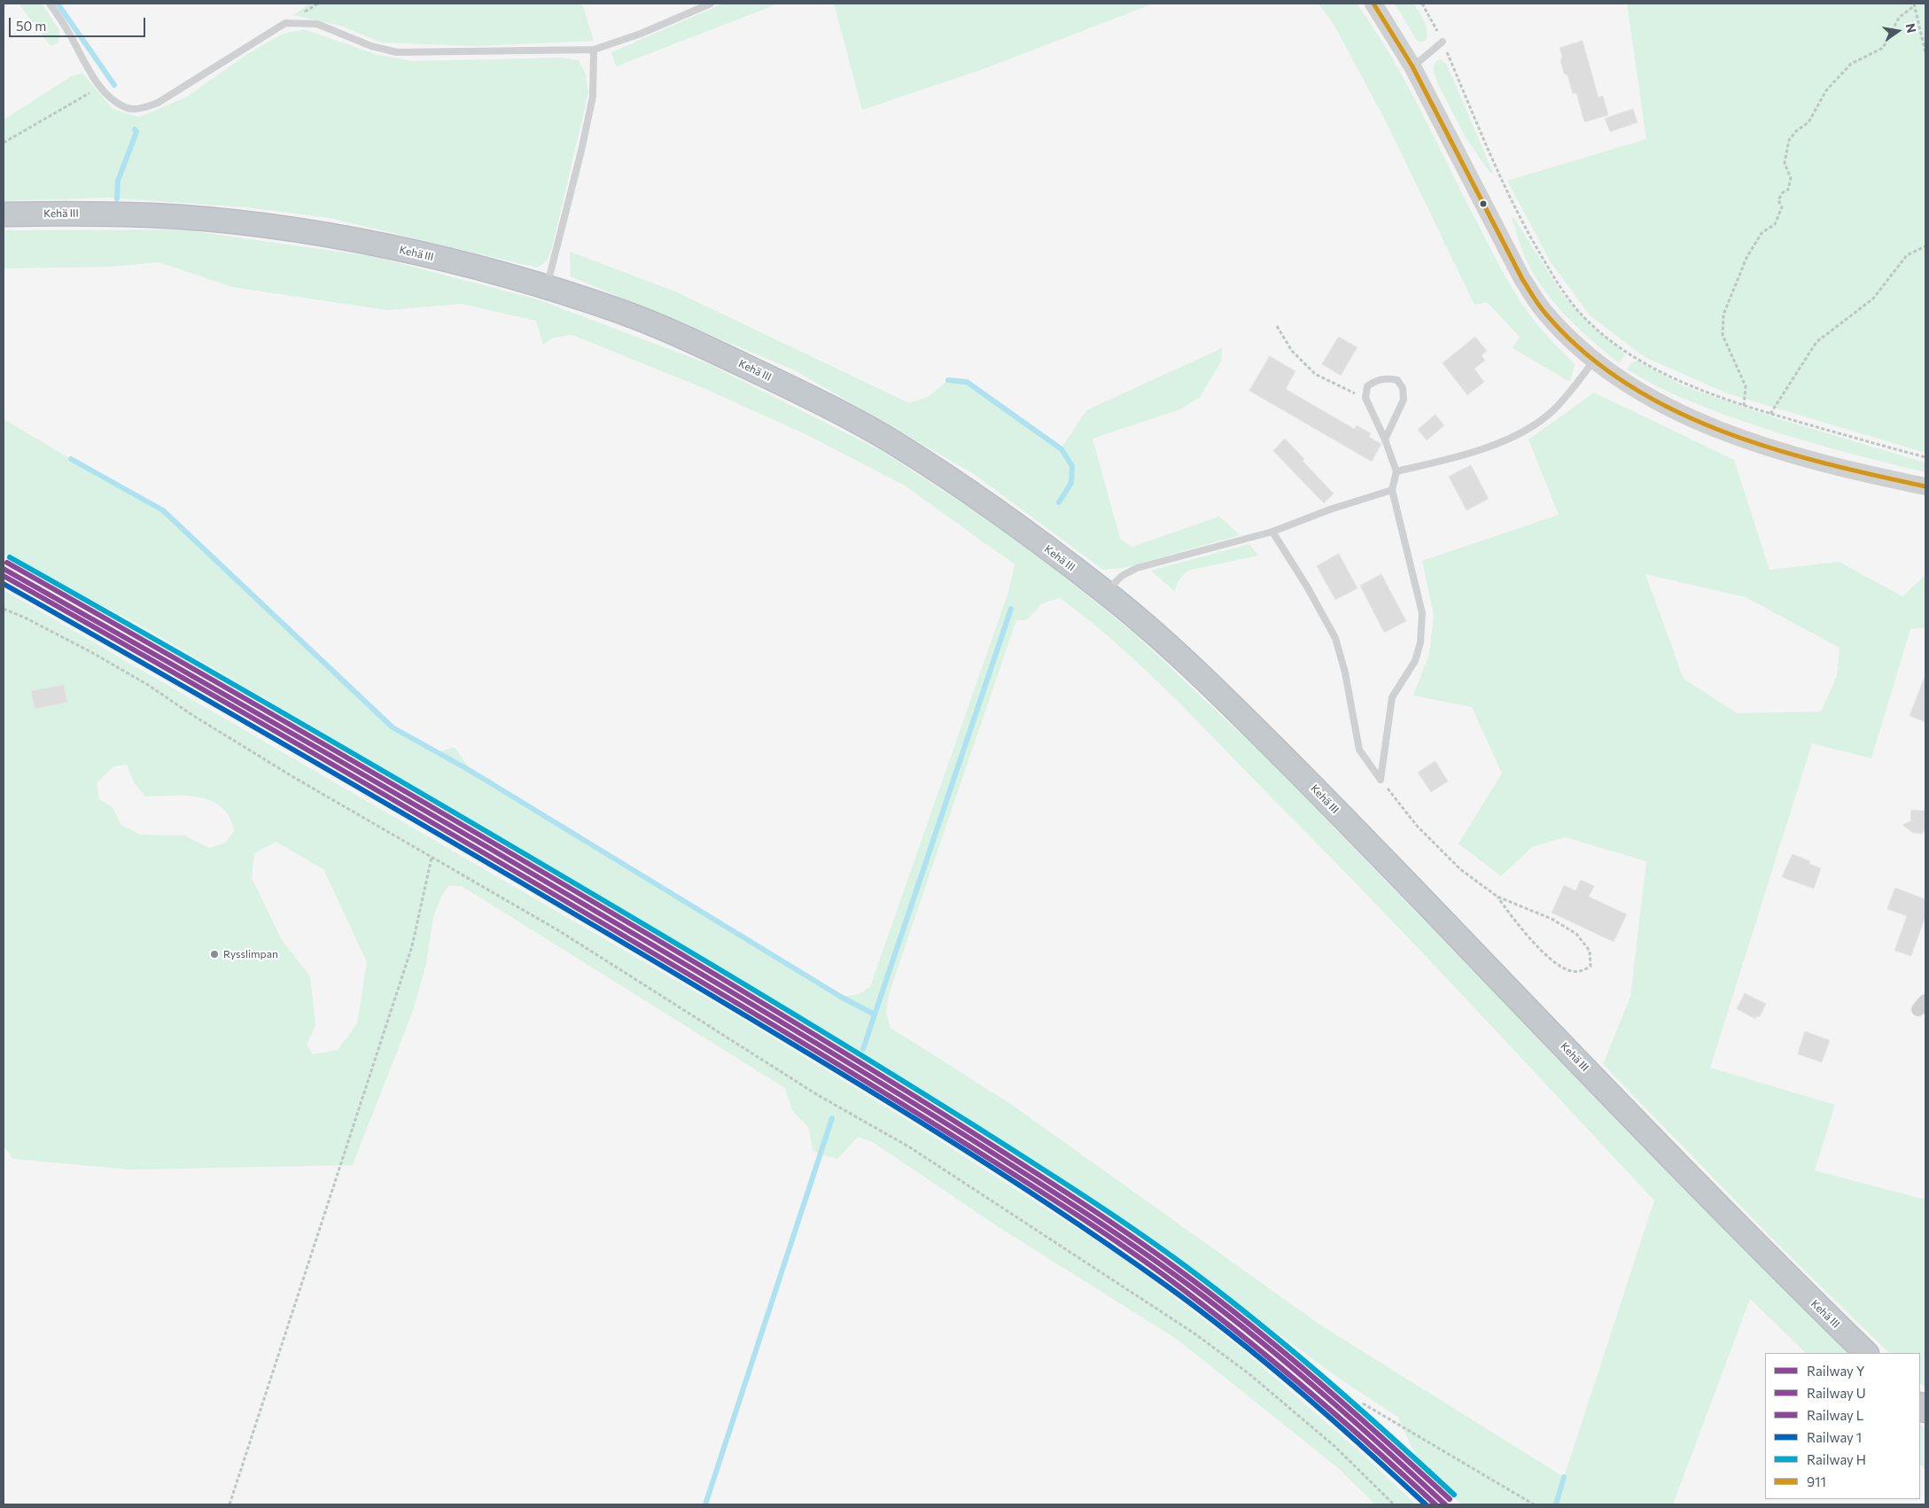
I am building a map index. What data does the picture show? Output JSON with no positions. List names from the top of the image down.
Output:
{
  "streets": {
    "highway": ["Kehä III"]
  },
  "places": ["Rysslimpan"],
  "lines": [
    "transit line 911",
    "rail line H",
    "rail line L",
    "rail line Y",
    "rail line U",
    "rail line 1"
  ],
  "legend": [
    "Railway Y",
    "Railway U",
    "Railway L",
    "Railway 1",
    "Railway H",
    "911"
  ],
  "scale_bar": "50 m",
  "north": "right"
}
